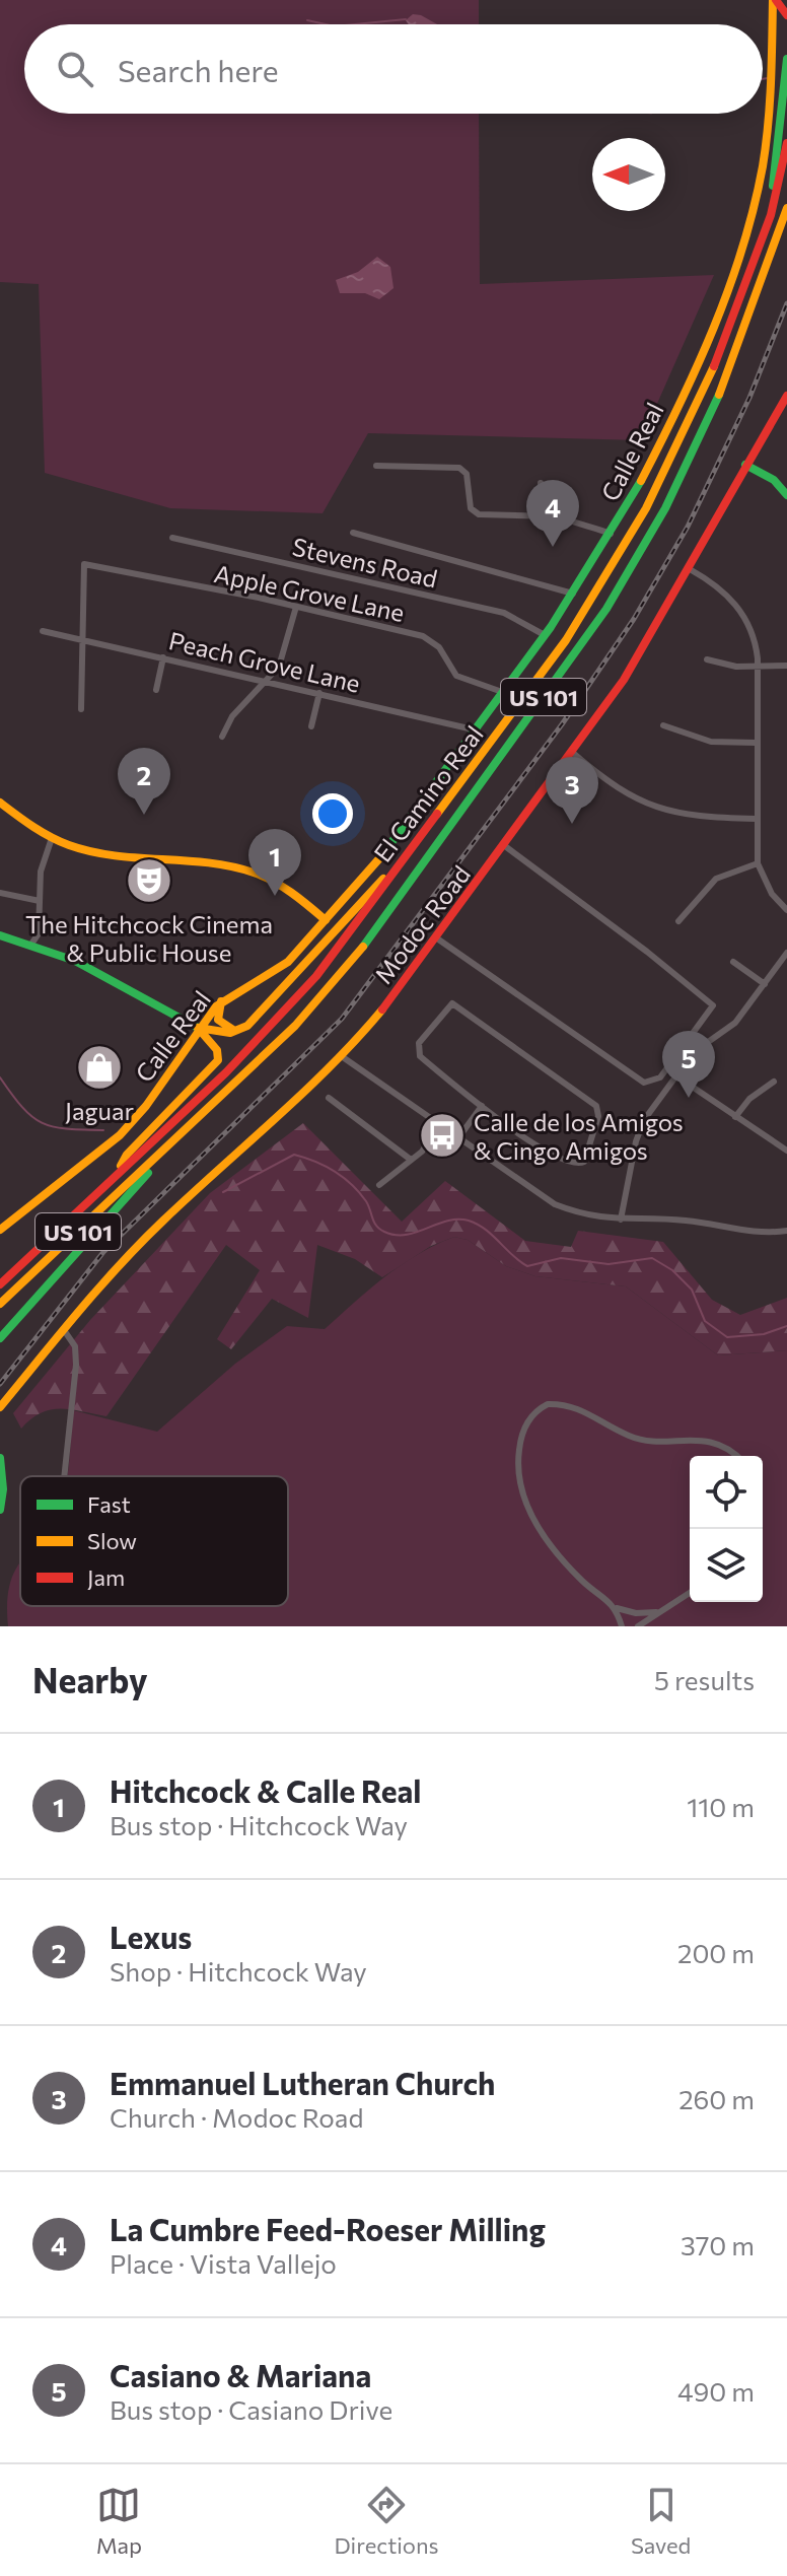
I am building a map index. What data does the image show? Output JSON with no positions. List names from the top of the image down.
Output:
{
  "streets": {
    "main road": [
      "Calle Real",
      "US 101",
      "El Camino Real",
      "Modoc Road"
    ],
    "street": ["Stevens Road", "Apple Grove Lane", "Peach Grove Lane"]
  },
  "crossings": [
    ["Calle Real", "Stevens Road"],
    ["Calle Real", "Apple Grove Lane"],
    ["Calle Real", "Peach Grove Lane"],
    ["Apple Grove Lane", "Peach Grove Lane"]
  ],
  "places": {
    "theatre": ["The Hitchcock Cinema & Public House"],
    "shop": ["Jaguar"],
    "bus stop": ["Calle de los Amigos & Cingo Amigos"]
  },
  "legend": ["Fast", "Slow", "Jam"],
  "north": "left",
  "page": {
    "search": "Search here",
    "pins": [
      "4",
      "2",
      "3",
      "1",
      "5"
    ],
    "heading": ["Nearby", "5 results"],
    "list": [
      {
        "mark": "1",
        "name": "Hitchcock & Calle Real",
        "note": "Bus stop · Hitchcock Way",
        "value": "110 m"
      },
      {
        "mark": "2",
        "name": "Lexus",
        "note": "Shop · Hitchcock Way",
        "value": "200 m"
      },
      {
        "mark": "3",
        "name": "Emmanuel Lutheran Church",
        "note": "Church · Modoc Road",
        "value": "260 m"
      },
      {
        "mark": "4",
        "name": "La Cumbre Feed-Roeser Milling",
        "note": "Place · Vista Vallejo",
        "value": "370 m"
      },
      {
        "mark": "5",
        "name": "Casiano & Mariana",
        "note": "Bus stop · Casiano Drive",
        "value": "490 m"
      }
    ],
    "nav": ["Map", "Directions", "Saved"]
  }
}
